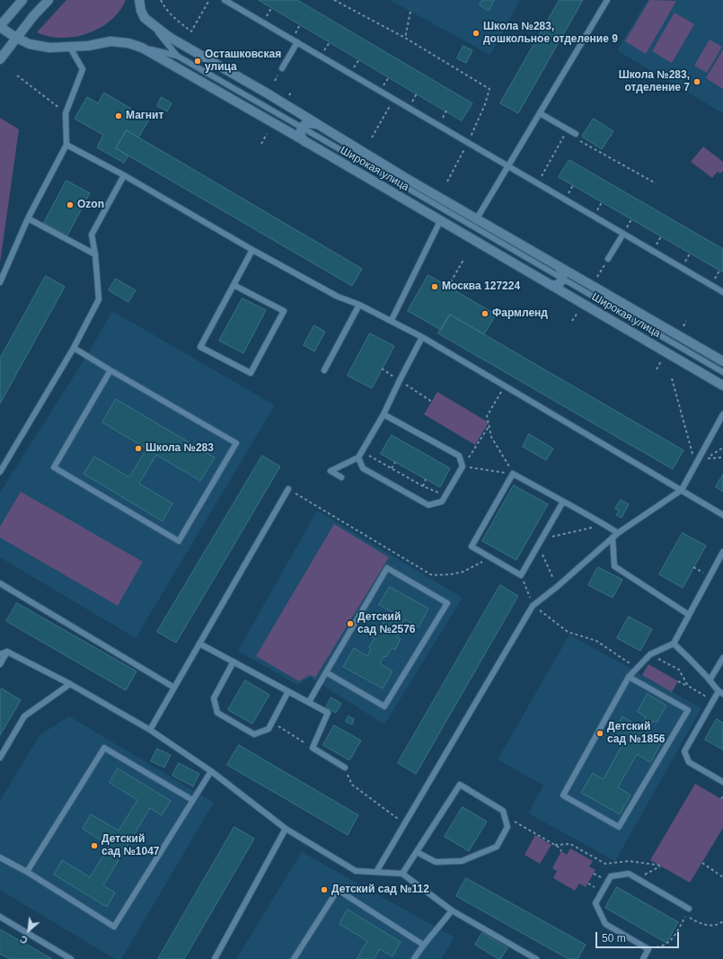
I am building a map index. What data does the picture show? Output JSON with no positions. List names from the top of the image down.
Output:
{
  "streets": {
    "main road": ["Широкая улица"]
  },
  "places": [
    "Школа №283, дошкольное отделение 9",
    "Осташковская улица",
    "Школа №283, отделение 7",
    "Магнит",
    "Ozon",
    "Москва 127224",
    "Фармленд",
    "Школа №283",
    "Детский сад №2576",
    "Детский сад №1856",
    "Детский сад №1047",
    "Детский сад №112"
  ],
  "scale_bar": "50 m",
  "north": "bottom left"
}
